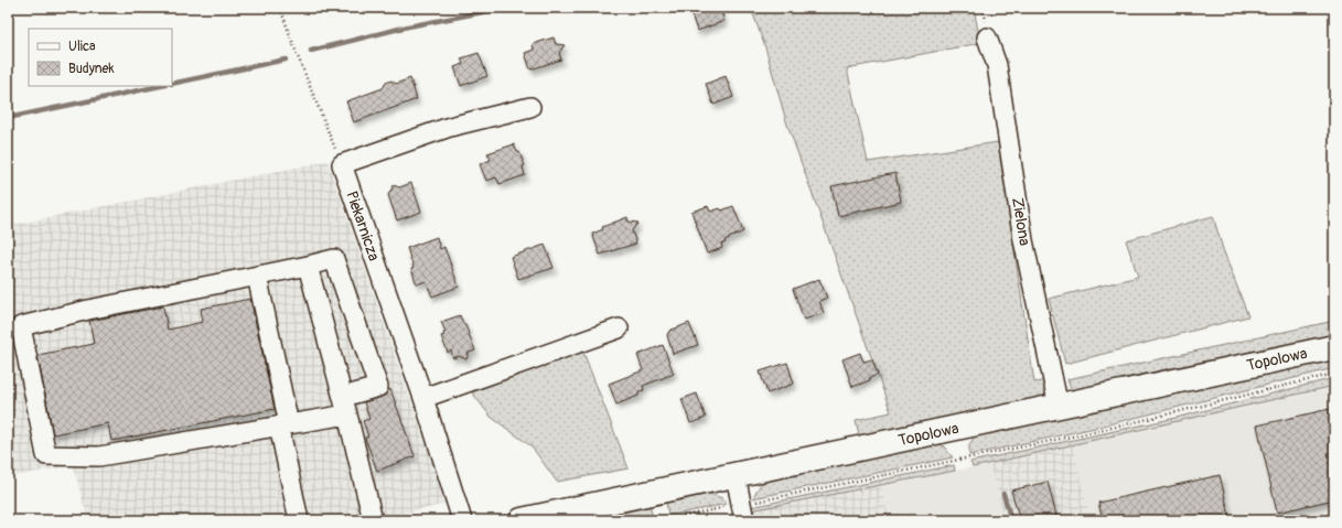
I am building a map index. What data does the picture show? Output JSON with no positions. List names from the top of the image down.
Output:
{
  "streets": {
    "main road": ["Topolowa"],
    "street": ["Zielona", "Piekarnicza"]
  },
  "crossings": [
    ["Zielona", "Topolowa"]
  ],
  "legend": ["Ulica", "Budynek"]
}
